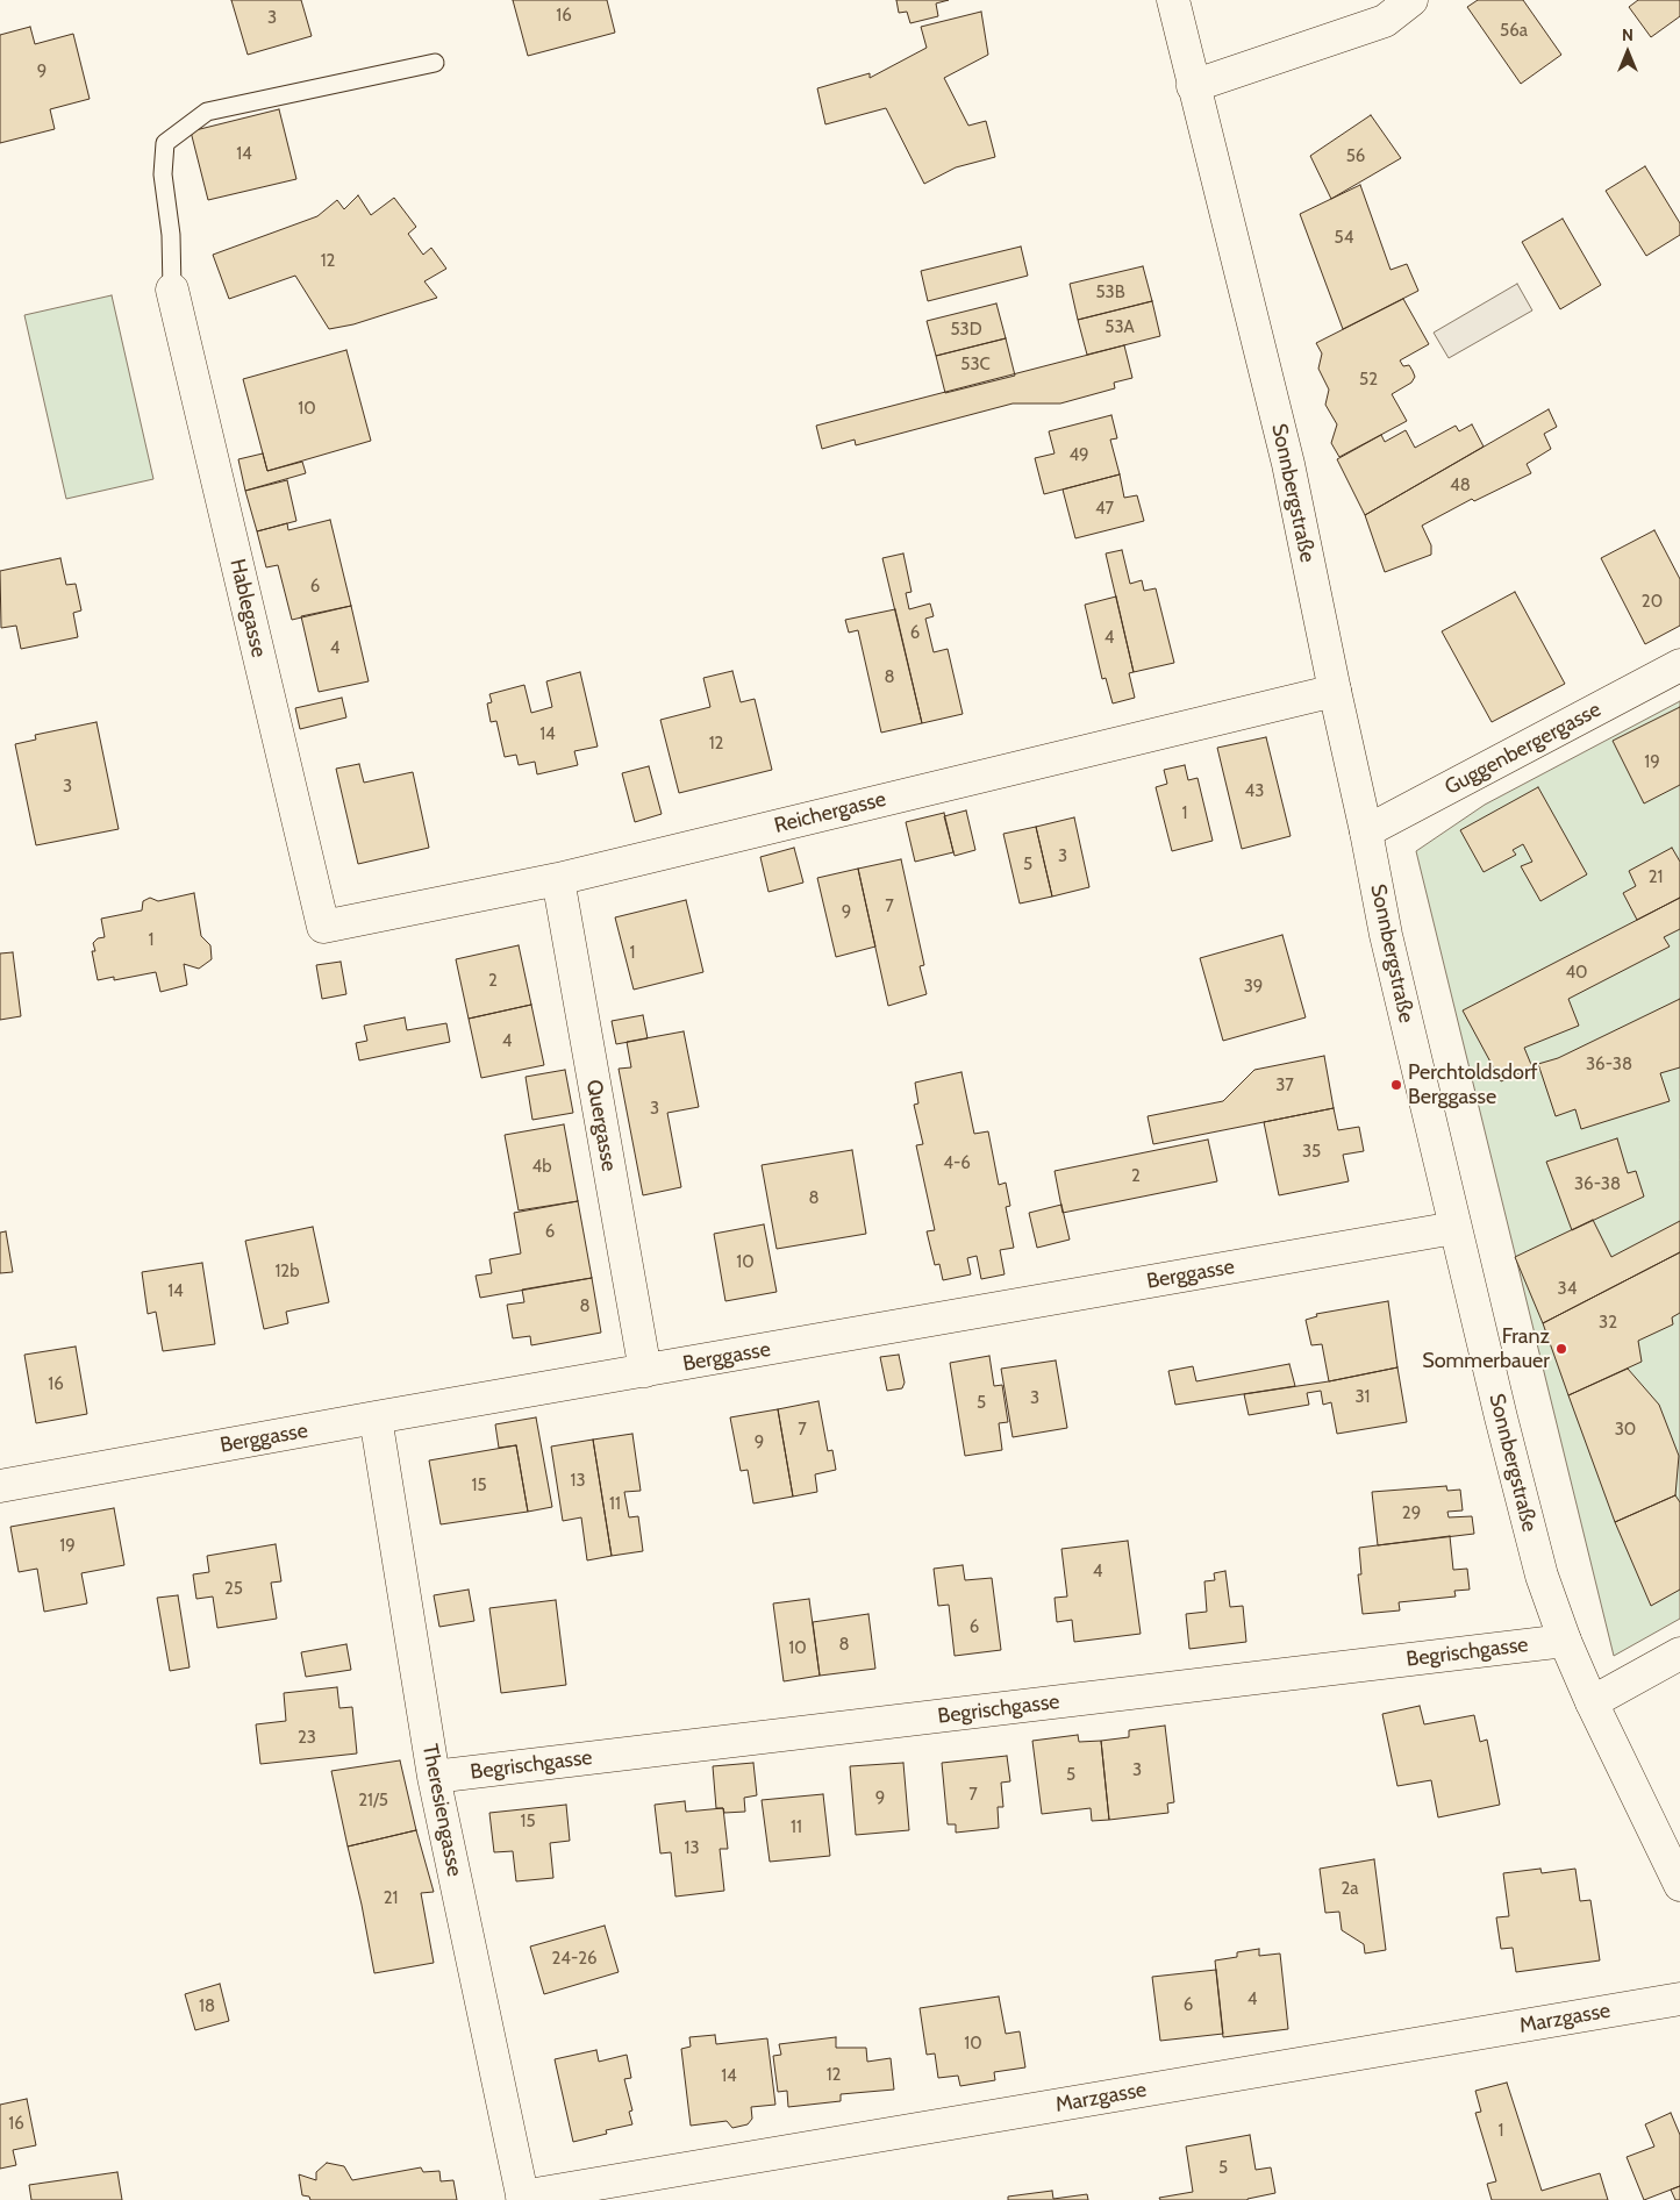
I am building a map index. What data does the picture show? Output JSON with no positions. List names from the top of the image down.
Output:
{
  "streets": {
    "street": [
      "Sonnbergstraße",
      "Hablegasse",
      "Guggenbergergasse",
      "Reichergasse",
      "Quergasse",
      "Berggasse",
      "Begrischgasse",
      "Theresiengasse",
      "Marzgasse"
    ]
  },
  "crossings": [
    ["Sonnbergstraße", "Guggenbergergasse"],
    ["Sonnbergstraße", "Reichergasse"],
    ["Sonnbergstraße", "Berggasse"],
    ["Sonnbergstraße", "Begrischgasse"],
    ["Hablegasse", "Reichergasse"],
    ["Reichergasse", "Quergasse"],
    ["Quergasse", "Berggasse"],
    ["Berggasse", "Theresiengasse"],
    ["Begrischgasse", "Theresiengasse"],
    ["Theresiengasse", "Marzgasse"]
  ],
  "places": ["Perchtoldsdorf Berggasse", "Franz Sommerbauer"],
  "house_numbers": [
    "16",
    "3",
    "56a",
    "9",
    "14",
    "56",
    "54",
    "12",
    "53B",
    "53A",
    "53D",
    "53C",
    "52",
    "10",
    "49",
    "48",
    "47",
    "6",
    "20",
    "6",
    "4",
    "4",
    "8",
    "14",
    "12",
    "19",
    "3",
    "43",
    "1",
    "3",
    "5",
    "21",
    "7",
    "9",
    "1",
    "1",
    "40",
    "2",
    "39",
    "4",
    "36-38",
    "37",
    "3",
    "35",
    "4-6",
    "4b",
    "2",
    "36-38",
    "8",
    "6",
    "10",
    "12b",
    "34",
    "14",
    "8",
    "32",
    "16",
    "31",
    "3",
    "5",
    "7",
    "30",
    "9",
    "13",
    "15",
    "11",
    "29",
    "19",
    "4",
    "25",
    "6",
    "8",
    "10",
    "23",
    "3",
    "5",
    "7",
    "9",
    "21/5",
    "15",
    "11",
    "13",
    "2a",
    "21",
    "24-26",
    "4",
    "6",
    "18",
    "10",
    "12",
    "14",
    "16",
    "1",
    "5"
  ],
  "north": "top"
}
